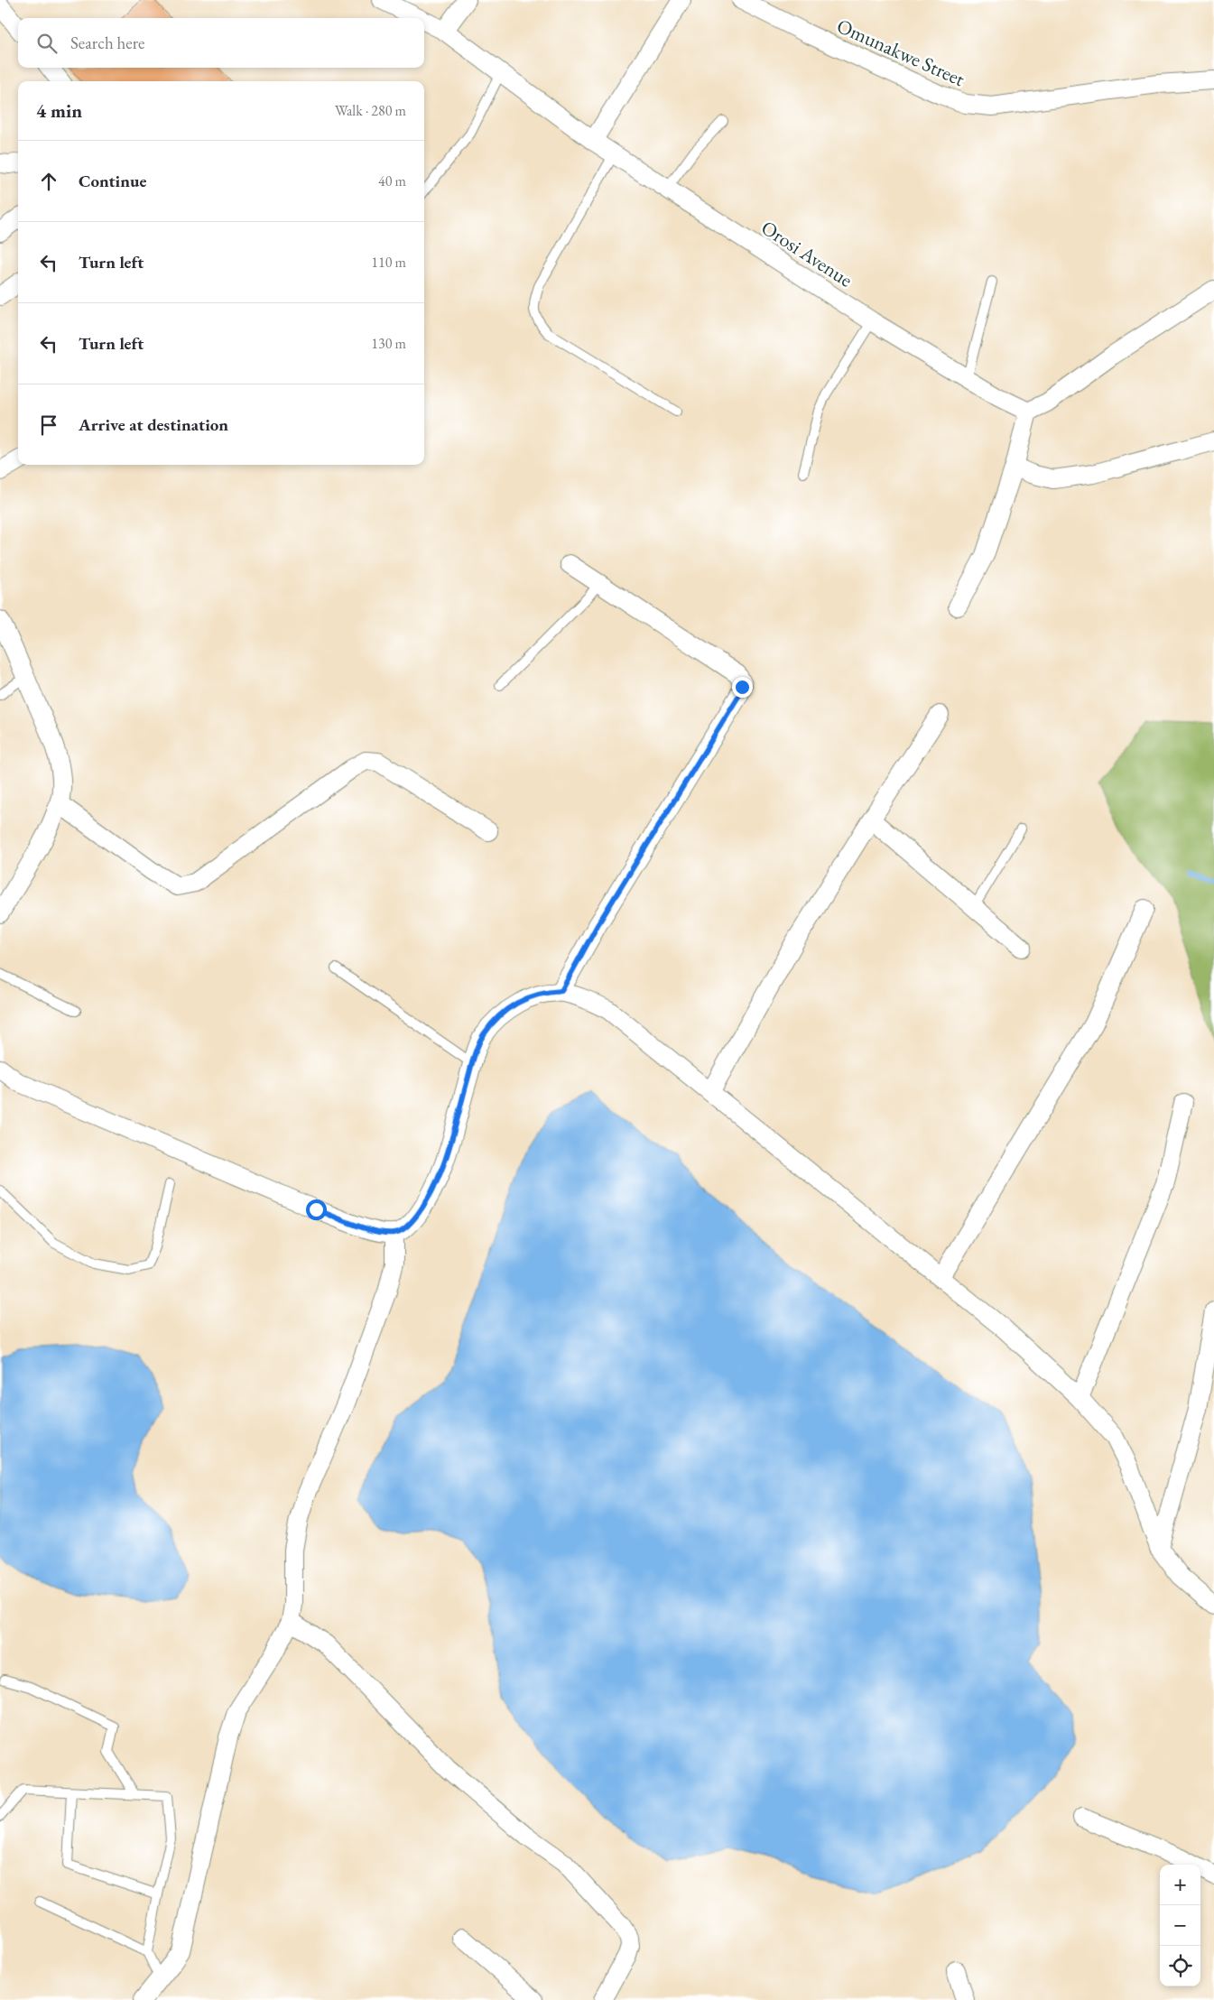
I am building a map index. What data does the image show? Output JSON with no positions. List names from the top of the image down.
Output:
{
  "streets": {
    "street": ["Omunakwe Street", "Orosi Avenue"]
  },
  "page": {
    "search": "Search here",
    "heading": ["4 min", "Walk · 280 m"],
    "list": [
      ["Continue", "40 m"],
      ["Turn left", "110 m"],
      ["Turn left", "130 m"],
      "Arrive at destination"
    ],
    "map_buttons": ["+", "−"]
  }
}
